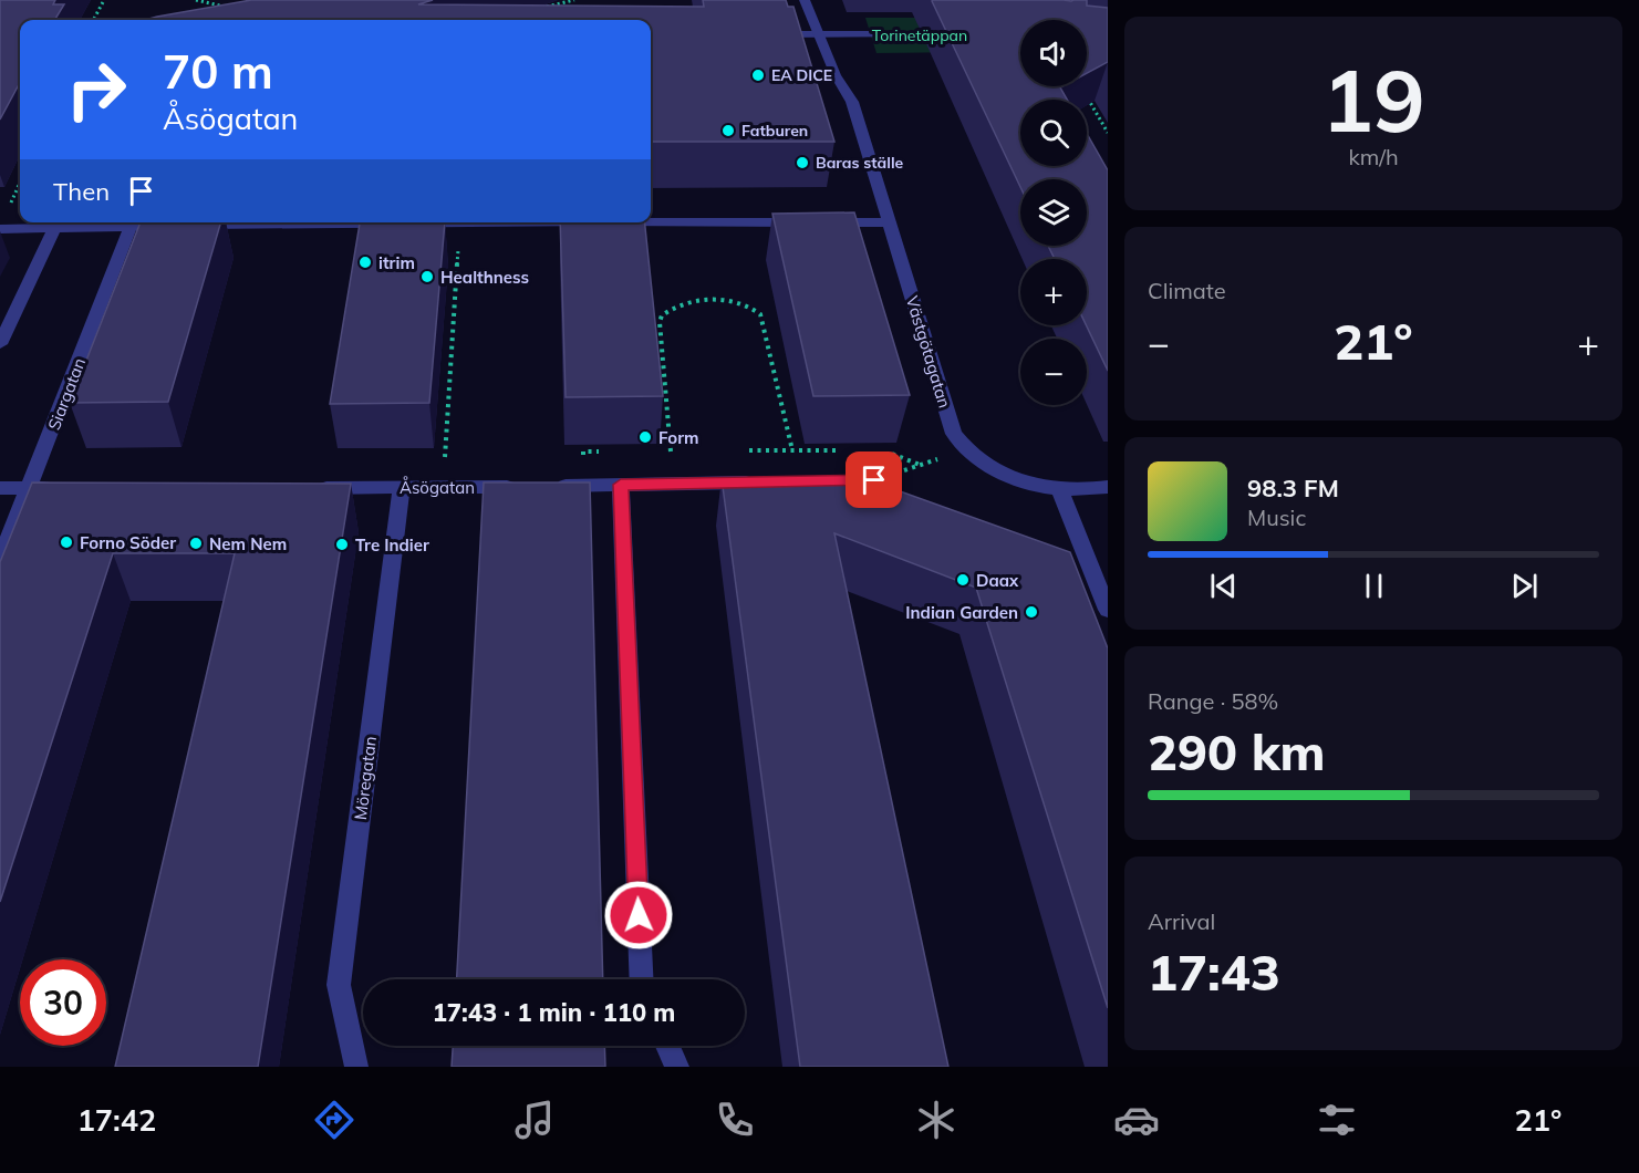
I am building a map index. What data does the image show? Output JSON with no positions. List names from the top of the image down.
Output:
{
  "streets": {
    "street": [
      "Västgötagatan",
      "Siargatan",
      "Åsögatan",
      "Möregatan"
    ]
  },
  "crossings": [
    ["Åsögatan", "Möregatan"]
  ],
  "parks": ["Torinetäppan"],
  "places": [
    "EA DICE",
    "Fatburen",
    "Baras ställe",
    "itrim",
    "Healthness",
    "Form",
    "Forno Söder",
    "Nem Nem",
    "Tre Indier",
    "Daax",
    "Indian Garden"
  ],
  "page": {
    "tile": [
      ["19", "km/h"],
      "Climate",
      ["Range · 58%", "290 km"],
      ["Arrival", "17:43"]
    ],
    "map_buttons": ["+", "−"],
    "turn": ["70 m", "Åsögatan"],
    "then": "Then",
    "heat": ["−", "21°", "+"],
    "song": ["98.3 FM", "Music"],
    "limit": "30",
    "trip": "17:43 · 1 min · 110 m",
    "tabs": ["17:42", "21°"]
  }
}
